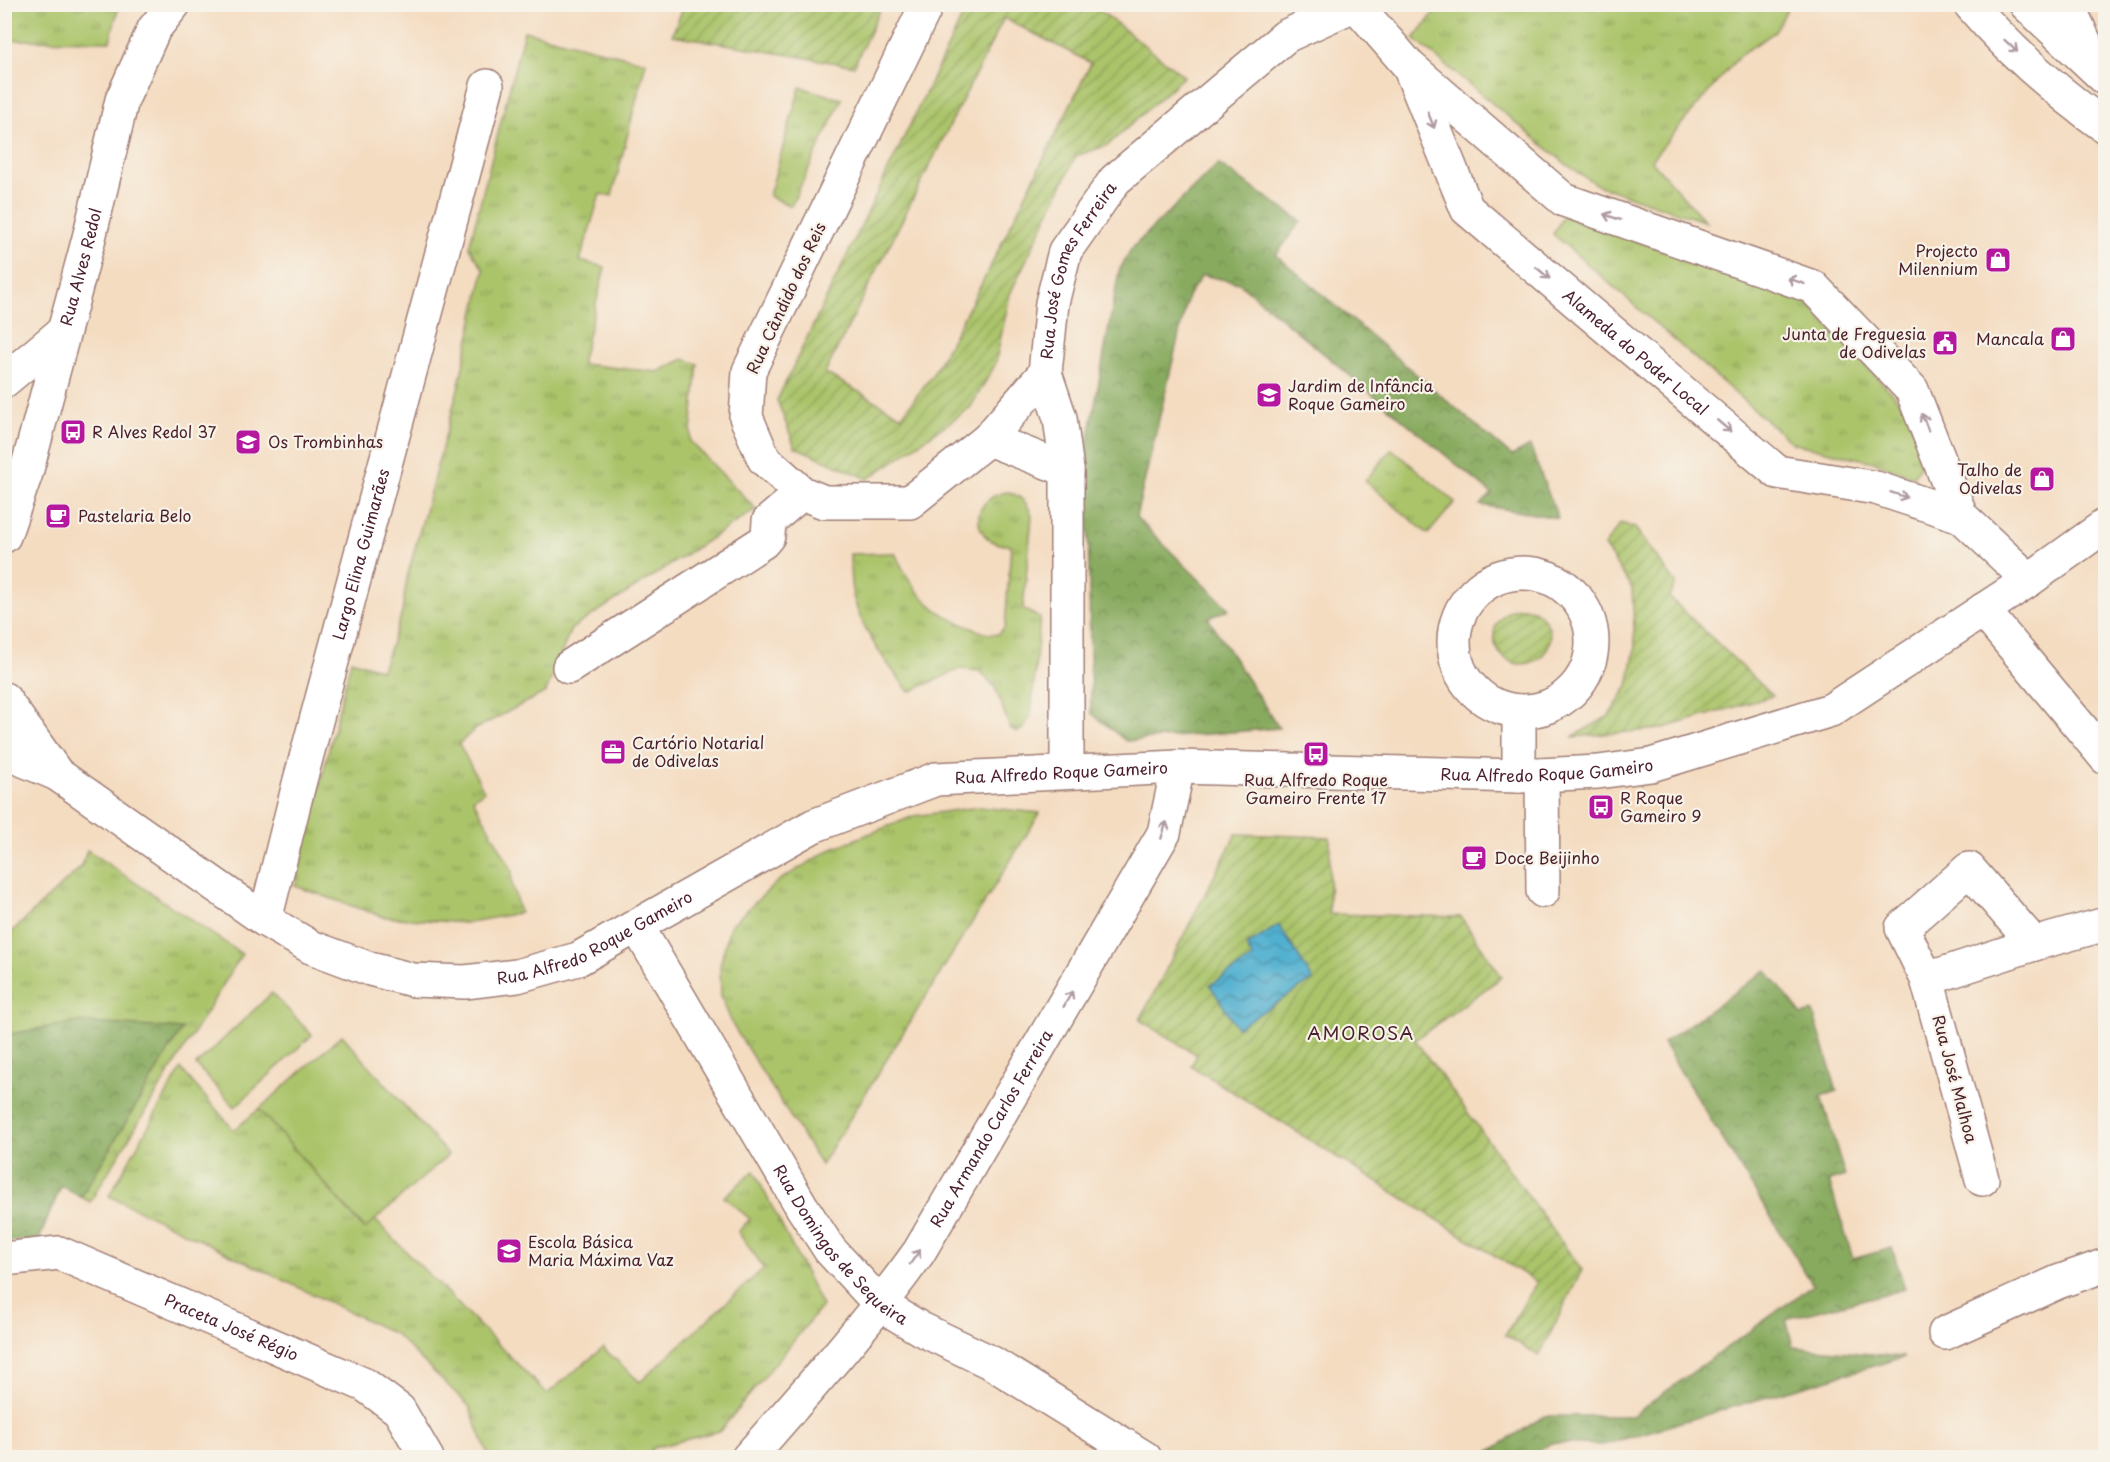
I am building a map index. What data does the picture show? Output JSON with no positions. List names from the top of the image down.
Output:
{
  "streets": {
    "street": [
      "Rua Alves Redol",
      "Rua José Gomes Ferreira",
      "Rua Cândido dos Reis",
      "Alameda do Poder Local",
      "Largo Elina Guimarães",
      "Rua Alfredo Roque Gameiro",
      "Rua José Malhoa",
      "Rua Armando Carlos Ferreira",
      "Rua Domingos de Sequeira",
      "Praceta José Régio"
    ]
  },
  "crossings": [
    ["Rua José Gomes Ferreira", "Rua Cândido dos Reis"],
    ["Rua José Gomes Ferreira", "Alameda do Poder Local"],
    ["Rua José Gomes Ferreira", "Rua Alfredo Roque Gameiro"],
    ["Alameda do Poder Local", "Rua Alfredo Roque Gameiro"],
    ["Largo Elina Guimarães", "Rua Alfredo Roque Gameiro"],
    ["Rua Alfredo Roque Gameiro", "Rua Armando Carlos Ferreira"],
    ["Rua Alfredo Roque Gameiro", "Rua Domingos de Sequeira"],
    ["Rua Armando Carlos Ferreira", "Rua Domingos de Sequeira"]
  ],
  "one_way": ["Rua Armando Carlos Ferreira"],
  "districts": ["AMOROSA"],
  "places": {
    "shop": ["Projecto Milennium", "Mancala", "Talho de Odivelas"],
    "public building": ["Junta de Freguesia de Odivelas"],
    "school or university": ["Jardim de Infância Roque Gameiro", "Os Trombinhas", "Escola Básica Maria Máxima Vaz"],
    "bus stop": ["R Alves Redol 37", "Rua Alfredo Roque Gameiro Frente 17", "R Roque Gameiro 9"],
    "cafe": ["Pastelaria Belo", "Doce Beijinho"],
    "office": ["Cartório Notarial de Odivelas"]
  }
}
